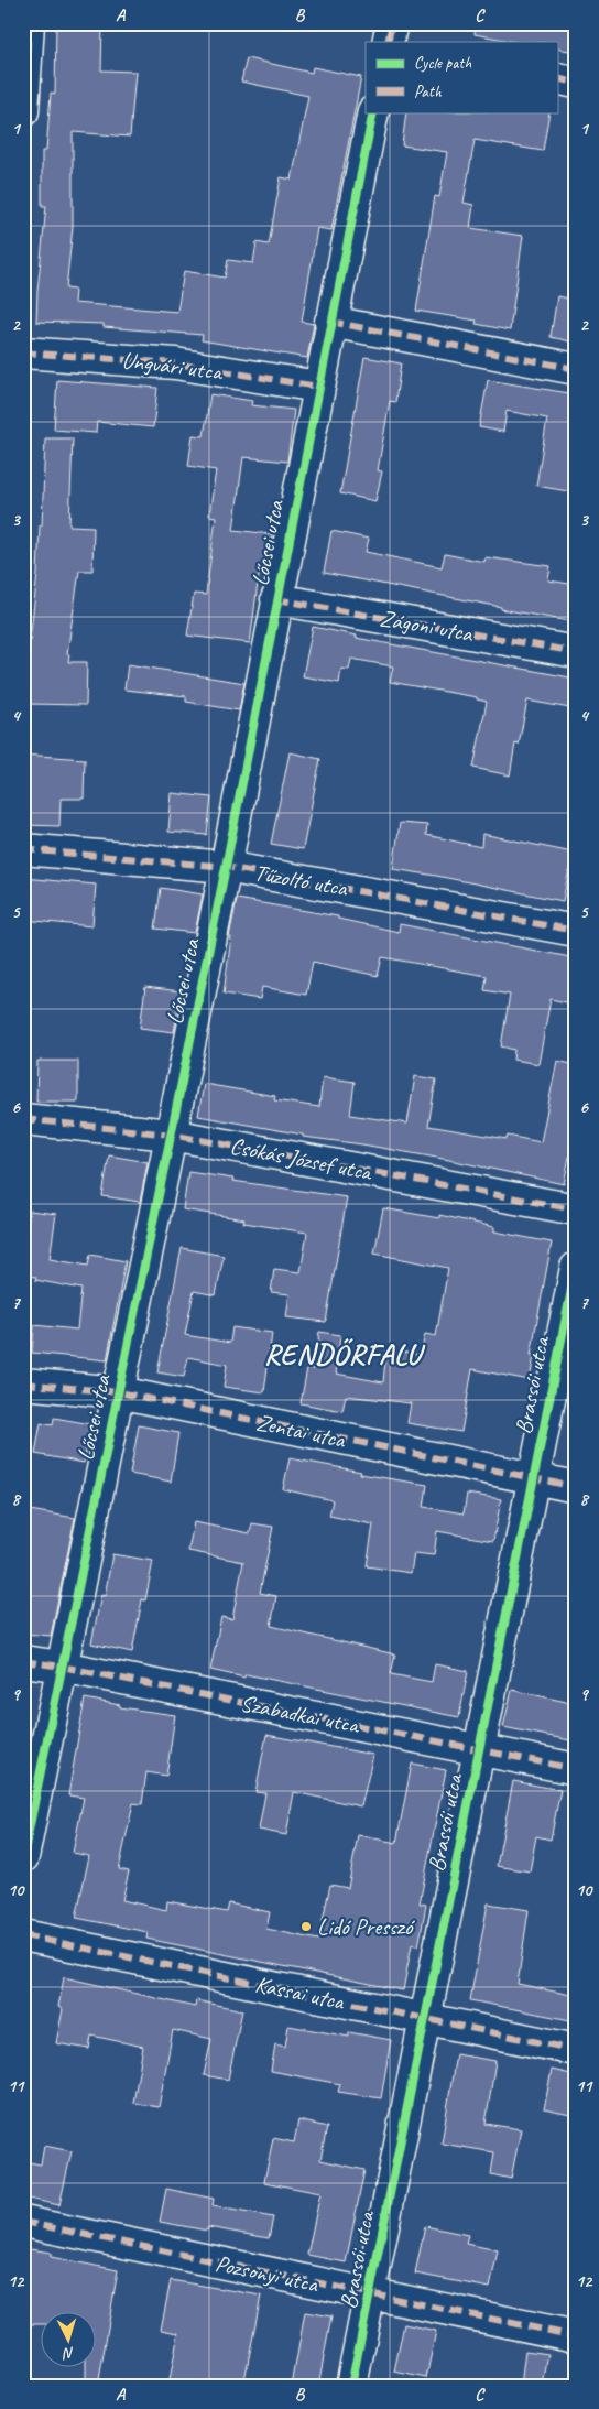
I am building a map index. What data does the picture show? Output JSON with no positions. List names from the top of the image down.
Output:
{
  "streets": {
    "street": [
      "Ungvári utca",
      "Lőcsei utca",
      "Zágoni utca",
      "Tűzoltó utca",
      "Csókás József utca",
      "Brassói utca",
      "Zentai utca",
      "Szabadkai utca",
      "Kassai utca",
      "Pozsonyi utca"
    ]
  },
  "crossings": [
    ["Ungvári utca", "Lőcsei utca"],
    ["Lőcsei utca", "Zágoni utca"],
    ["Lőcsei utca", "Tűzoltó utca"],
    ["Lőcsei utca", "Csókás József utca"],
    ["Lőcsei utca", "Zentai utca"],
    ["Lőcsei utca", "Szabadkai utca"],
    ["Brassói utca", "Zentai utca"],
    ["Brassói utca", "Szabadkai utca"],
    ["Brassói utca", "Kassai utca"],
    ["Brassói utca", "Pozsonyi utca"]
  ],
  "districts": ["RENDŐRFALU"],
  "places": ["Lidó Presszó"],
  "legend": ["Cycle path", "Path"],
  "north": "bottom",
  "grid": {
    "columns": ["A", "B", "C"],
    "rows": [
      "1",
      "2",
      "3",
      "4",
      "5",
      "6",
      "7",
      "8",
      "9",
      "10",
      "11",
      "12"
    ]
  }
}
